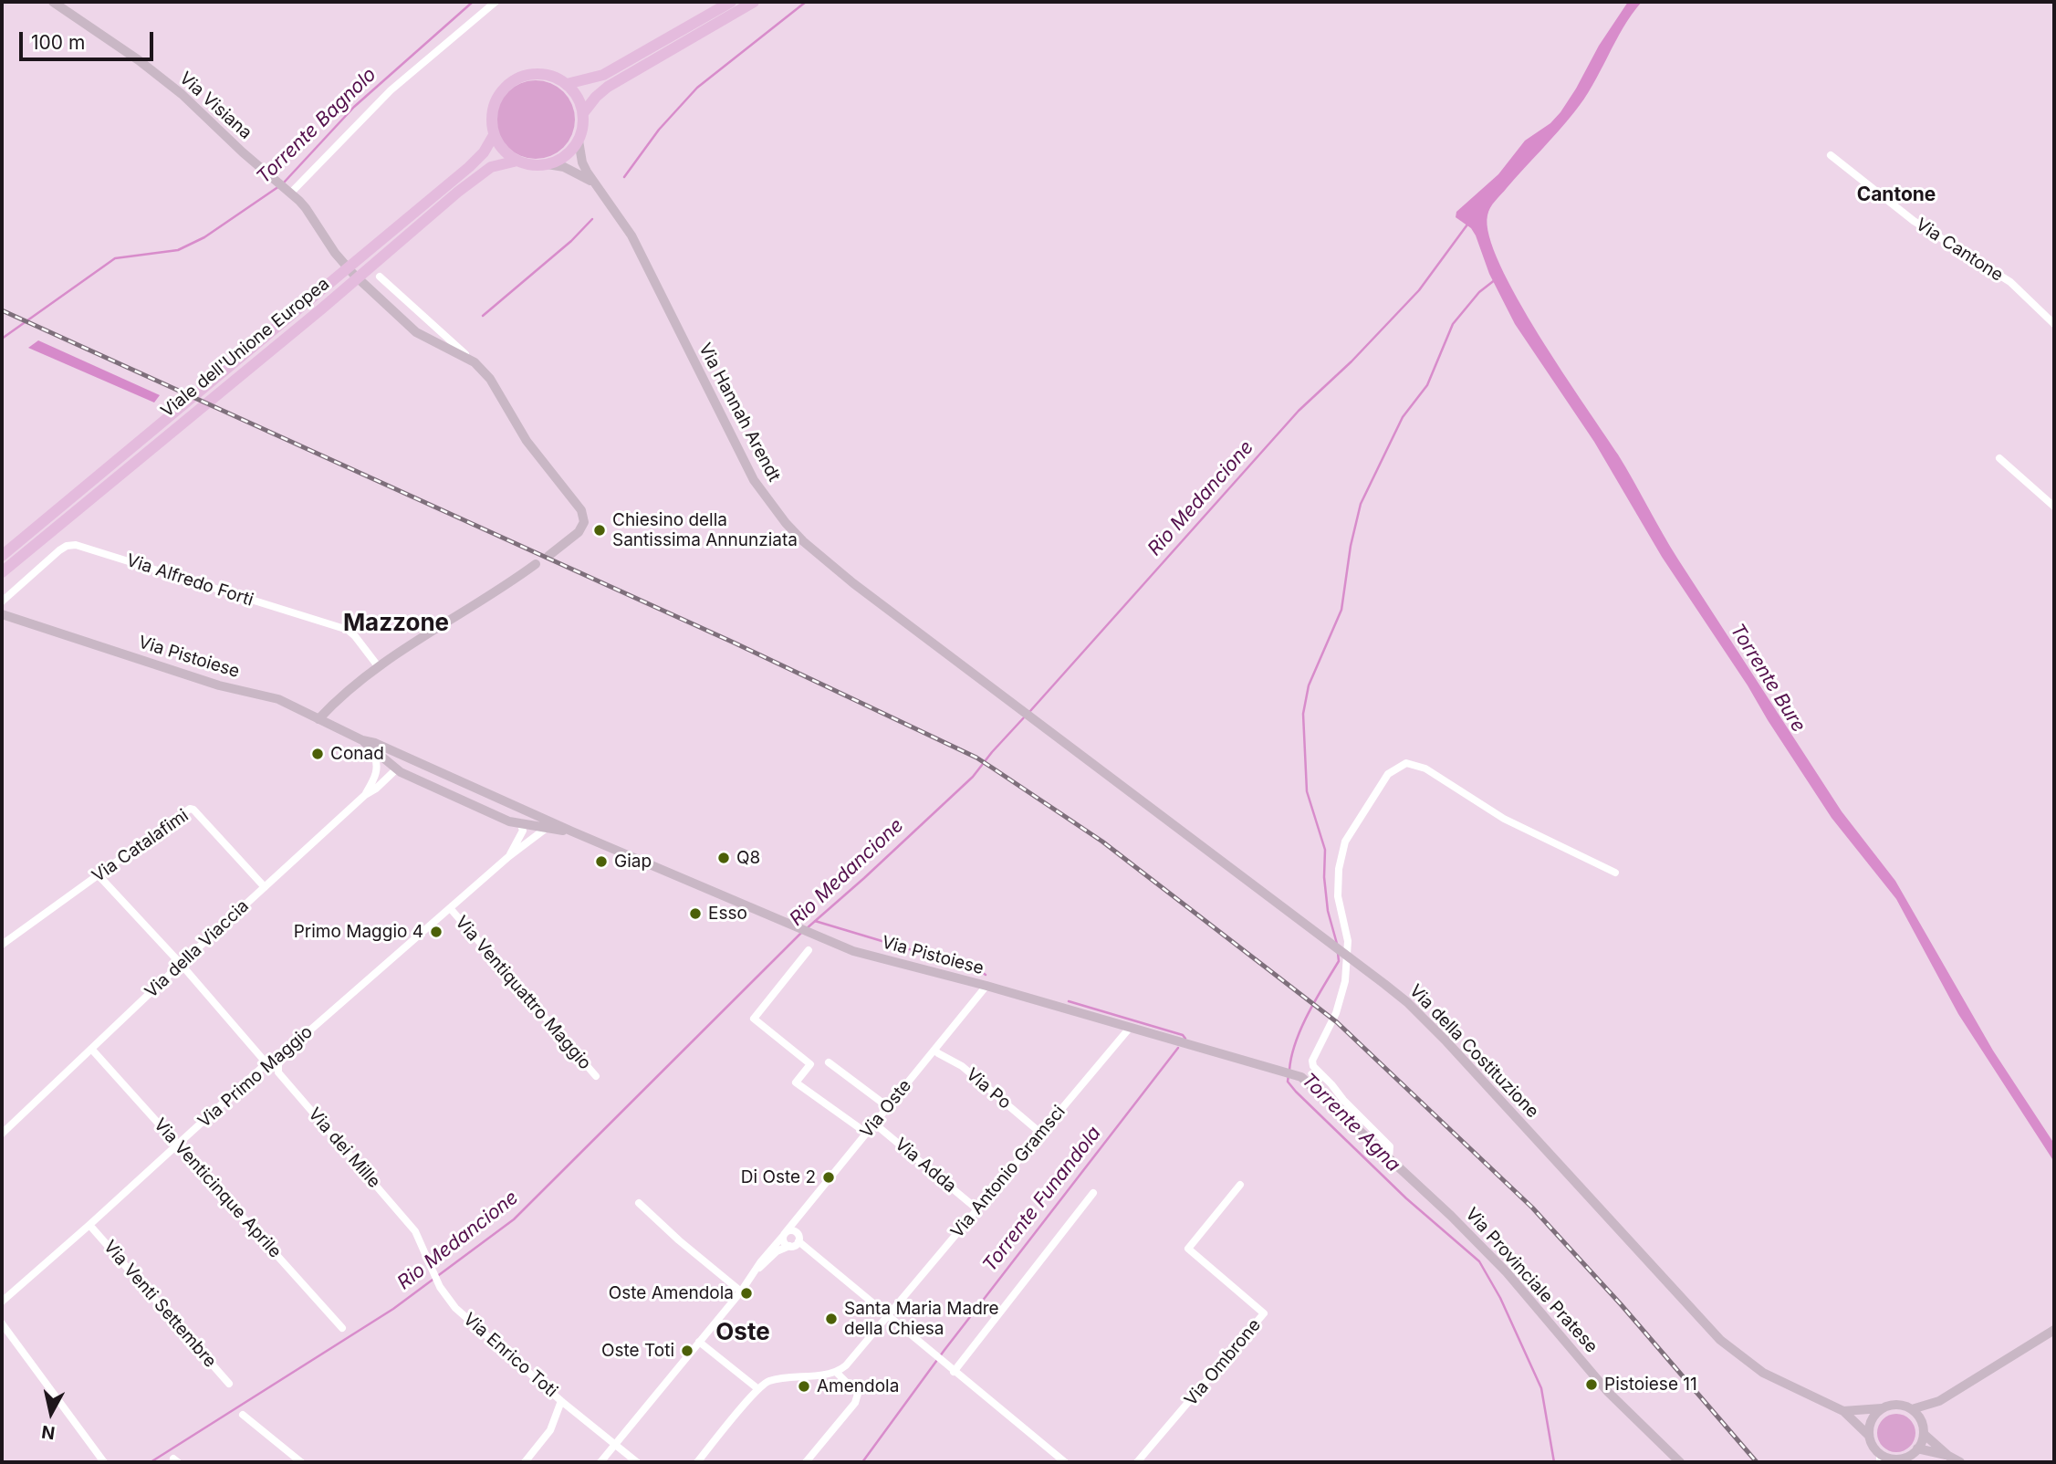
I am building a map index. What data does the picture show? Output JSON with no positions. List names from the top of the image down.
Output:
{
  "streets": {
    "main road": ["Viale dell'Unione Europea"],
    "street": [
      "Via Visiana",
      "Via Cantone",
      "Via Hannah Arendt",
      "Via Alfredo Forti",
      "Via Pistoiese",
      "Via Catalafimi",
      "Via della Viaccia",
      "Via Ventiquattro Maggio",
      "Via della Costituzione",
      "Via Primo Maggio",
      "Via Po",
      "Via Oste",
      "Via dei Mille",
      "Via Adda",
      "Via Antonio Gramsci",
      "Via Venticinque Aprile",
      "Via Provinciale Pratese",
      "Via Venti Settembre",
      "Via Enrico Toti",
      "Via Ombrone"
    ]
  },
  "crossings": [
    ["Via Hannah Arendt", "Via della Costituzione"],
    ["Via Pistoiese", "Via della Viaccia"],
    ["Via Pistoiese", "Via Primo Maggio"],
    ["Via Pistoiese", "Via Oste"],
    ["Via Pistoiese", "Via Antonio Gramsci"],
    ["Via Pistoiese", "Via Provinciale Pratese"],
    ["Via Catalafimi", "Via della Viaccia"],
    ["Via della Viaccia", "Via Venticinque Aprile"],
    ["Via Ventiquattro Maggio", "Via Primo Maggio"],
    ["Via Primo Maggio", "Via dei Mille"],
    ["Via Primo Maggio", "Via Venticinque Aprile"],
    ["Via Primo Maggio", "Via Venti Settembre"],
    ["Via Po", "Via Oste"],
    ["Via Po", "Via Antonio Gramsci"],
    ["Via Oste", "Via Adda"],
    ["Via Oste", "Via Enrico Toti"],
    ["Via dei Mille", "Via Enrico Toti"],
    ["Via Adda", "Via Antonio Gramsci"]
  ],
  "districts": ["Cantone", "Mazzone", "Oste"],
  "water": [
    "Torrente Bagnolo",
    "Rio Medancione",
    "Torrente Bure",
    "Torrente Agna",
    "Torrente Funandola"
  ],
  "places": [
    "Chiesino della Santissima Annunziata",
    "Conad",
    "Q8",
    "Giap",
    "Esso",
    "Primo Maggio 4",
    "Di Oste 2",
    "Oste Amendola",
    "Santa Maria Madre della Chiesa",
    "Oste Toti",
    "Pistoiese 11",
    "Amendola"
  ],
  "scale_bar": "100 m",
  "north": "bottom"
}
